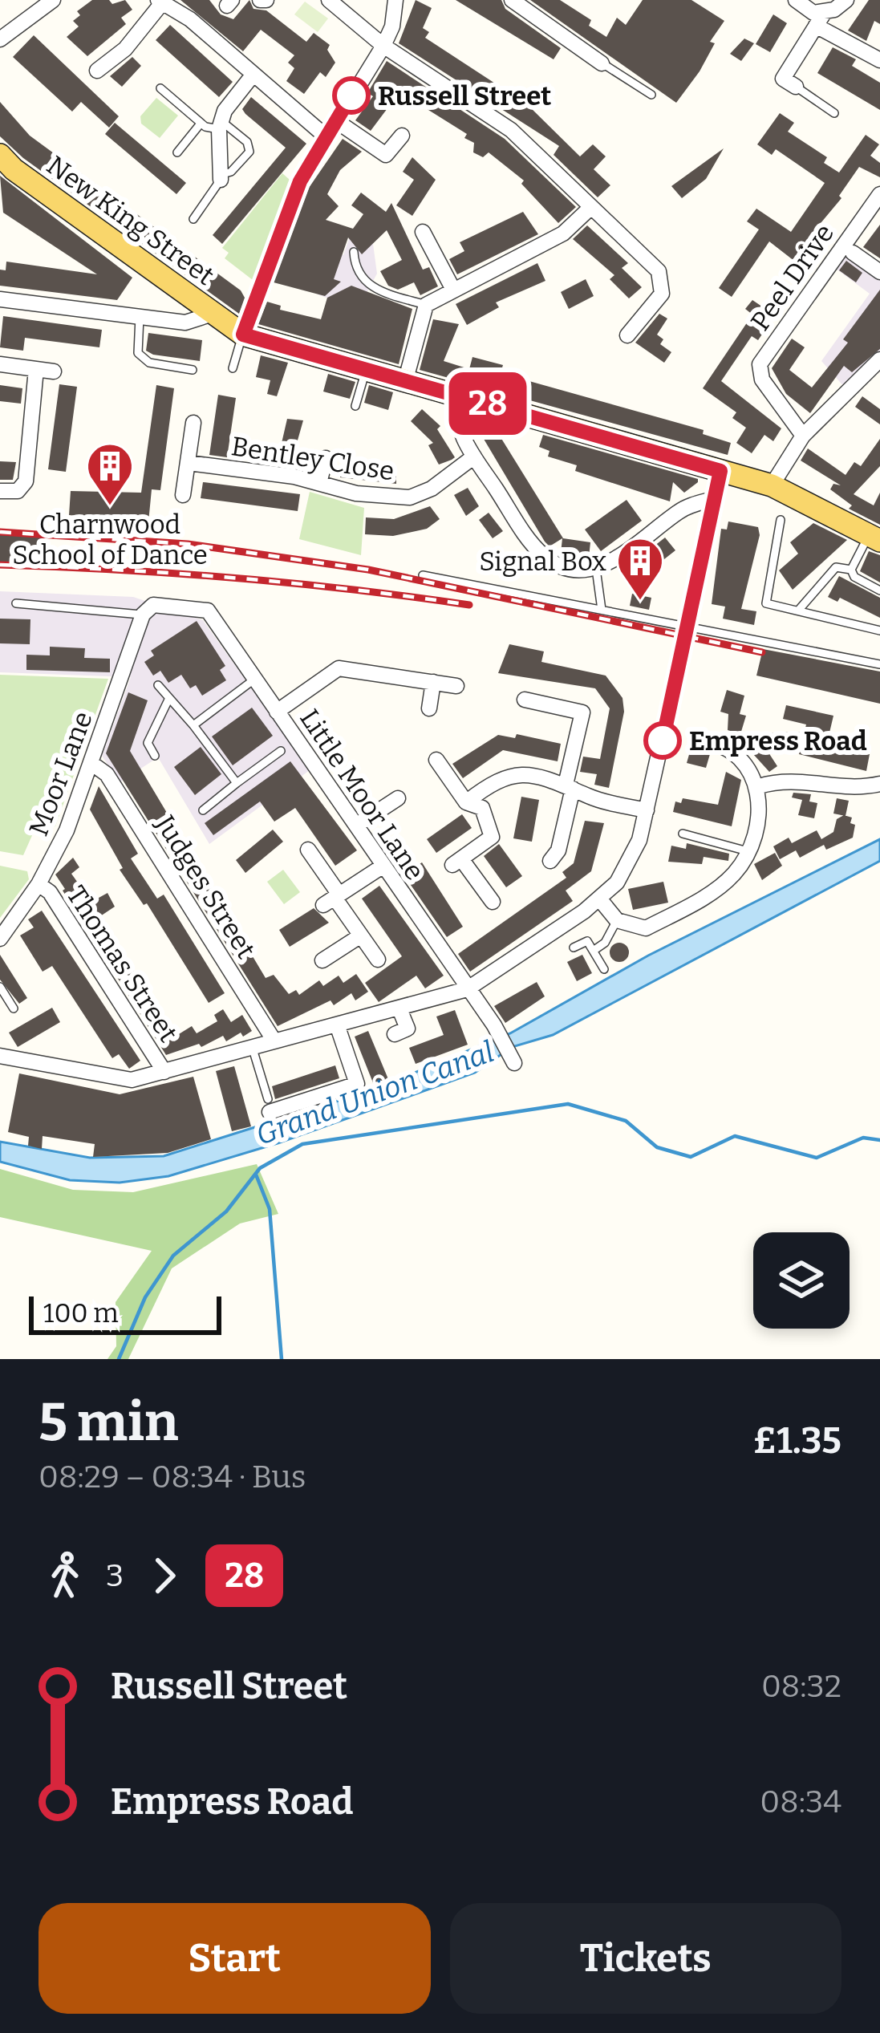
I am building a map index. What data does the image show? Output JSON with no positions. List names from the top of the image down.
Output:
{
  "streets": {
    "main road": ["New King Street"],
    "street": [
      "Peel Drive",
      "Bentley Close",
      "Moor Lane",
      "Little Moor Lane",
      "Judges Street",
      "Thomas Street"
    ]
  },
  "crossings": [
    ["Moor Lane", "Little Moor Lane"],
    ["Moor Lane", "Judges Street"],
    ["Moor Lane", "Thomas Street"]
  ],
  "water": ["Grand Union Canal"],
  "places": {
    "other": ["Russell Street", "Empress Road"],
    "building": ["Charnwood School of Dance", "Signal Box"]
  },
  "lines": ["bus line 28"],
  "scale_bar": "100 m",
  "page": {
    "on_map": "28",
    "scale": "100 m",
    "heading": ["5 min", "08:29 – 08:34 · Bus", "£1.35"],
    "legs": ["3", "28"],
    "list": [
      {
        "name": "Russell Street",
        "value": "08:32"
      },
      {
        "name": "Empress Road",
        "value": "08:34"
      }
    ],
    "buttons": ["Start", "Tickets"]
  }
}
